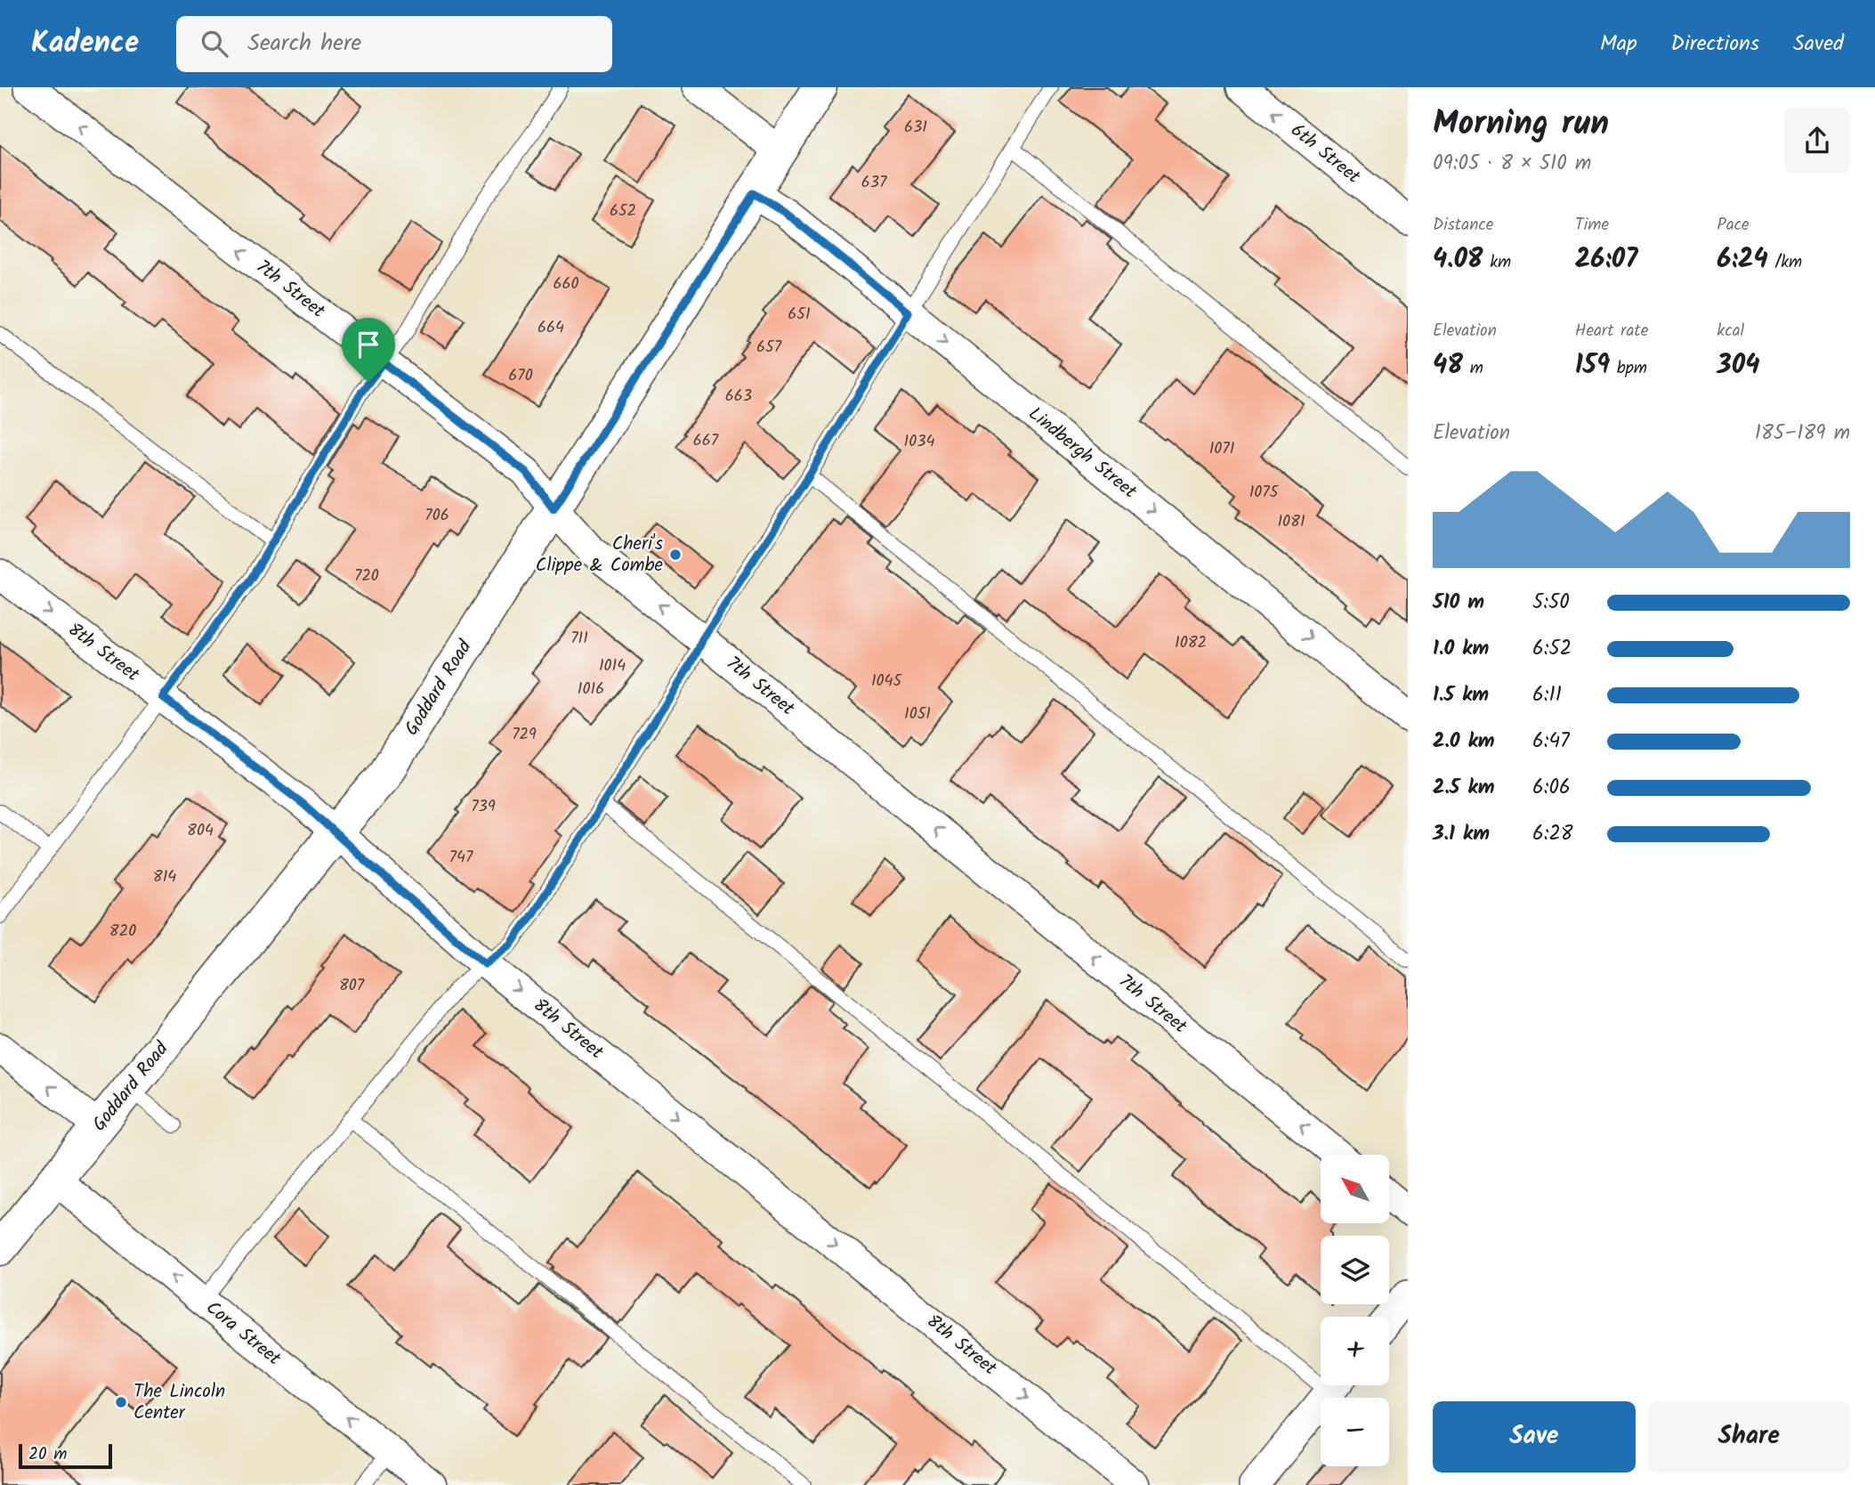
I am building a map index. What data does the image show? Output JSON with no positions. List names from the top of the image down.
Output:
{
  "streets": {
    "street": [
      "6th Street",
      "7th Street",
      "Lindbergh Street",
      "8th Street",
      "Goddard Road",
      "Cora Street"
    ]
  },
  "crossings": [
    ["7th Street", "Goddard Road"],
    ["Lindbergh Street", "Goddard Road"],
    ["8th Street", "Goddard Road"],
    ["Goddard Road", "Cora Street"]
  ],
  "one_way": [
    "6th Street",
    "7th Street",
    "Lindbergh Street",
    "8th Street",
    "Cora Street"
  ],
  "places": ["Cheri's Clippe & Combe", "The Lincoln Center"],
  "house_numbers": [
    "631",
    "637",
    "652",
    "660",
    "651",
    "664",
    "657",
    "670",
    "663",
    "667",
    "1034",
    "1071",
    "1075",
    "706",
    "1081",
    "720",
    "711",
    "1082",
    "1014",
    "1045",
    "1016",
    "1051",
    "729",
    "739",
    "804",
    "747",
    "814",
    "820",
    "807"
  ],
  "scale_bar": "20 m",
  "north": "top left",
  "page": {
    "header": "Kadence",
    "search": "Search here",
    "nav": ["Map", "Directions", "Saved"],
    "heading": ["Morning run", "09:05 · 8 × 510 m"],
    "stats": [
      ["Distance", "4.08 km"],
      ["Time", "26:07"],
      ["Pace", "6:24 /km"],
      ["Elevation", "48 m"],
      ["Heart rate", "159 bpm"],
      ["kcal", "304"]
    ],
    "chart": ["Elevation", "185–189 m"],
    "list": [
      {
        "name": "510 m",
        "note": "5:50"
      },
      {
        "name": "1.0 km",
        "note": "6:52"
      },
      {
        "name": "1.5 km",
        "note": "6:11"
      },
      {
        "name": "2.0 km",
        "note": "6:47"
      },
      {
        "name": "2.5 km",
        "note": "6:06"
      },
      {
        "name": "3.1 km",
        "note": "6:28"
      }
    ],
    "map_buttons": ["+", "−"],
    "buttons": ["Save", "Share"],
    "scale": "20 m"
  }
}
